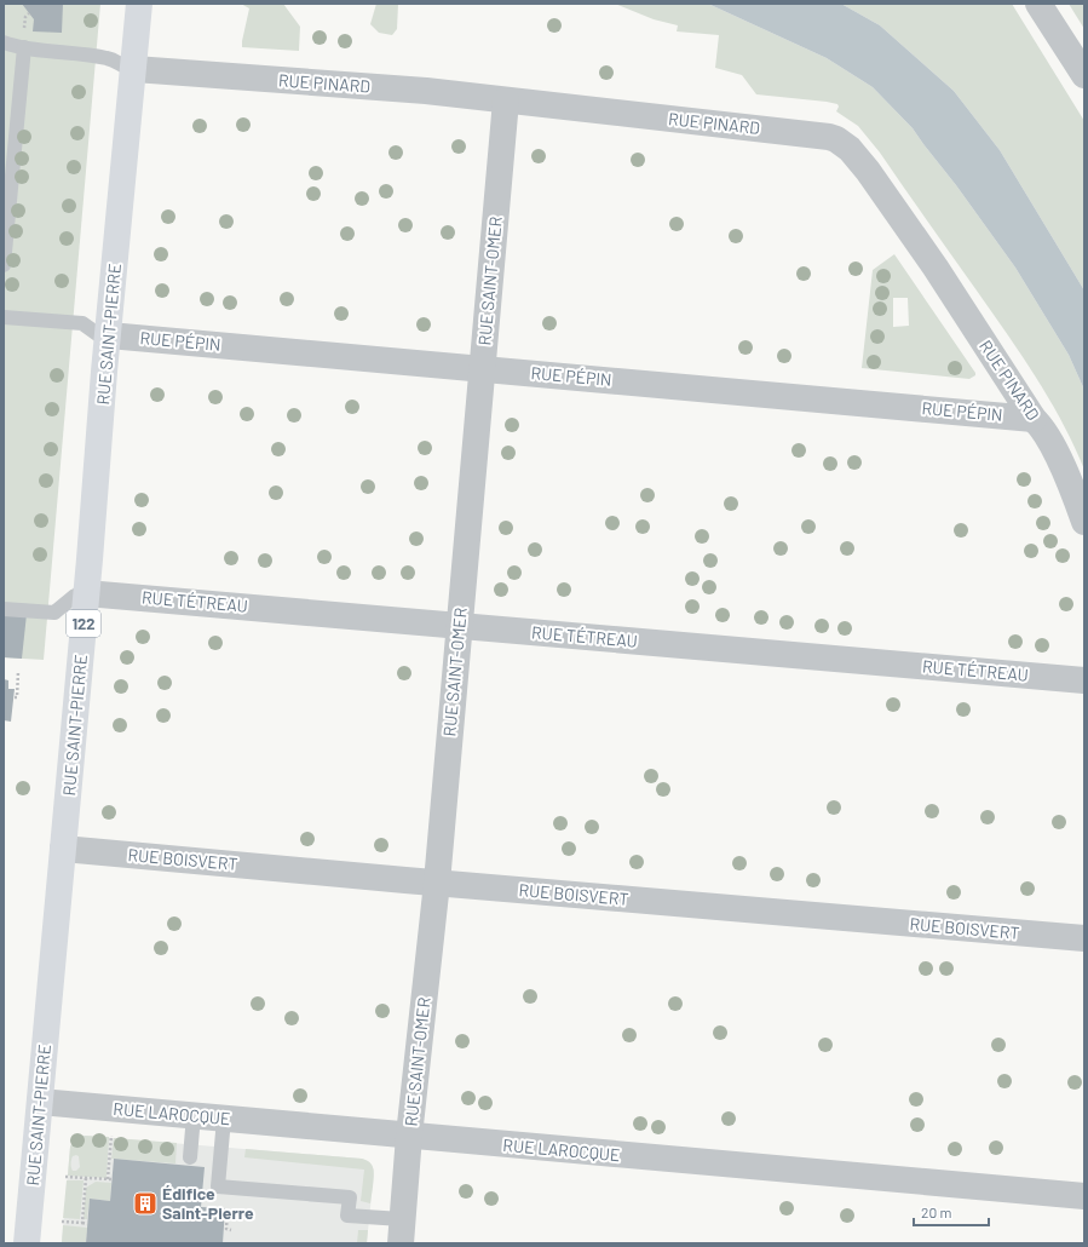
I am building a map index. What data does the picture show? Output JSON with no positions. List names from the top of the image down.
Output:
{
  "streets": {
    "main road": ["RUE SAINT-PIERRE", "122"],
    "street": [
      "RUE PINARD",
      "RUE SAINT-OMER",
      "RUE PÉPIN",
      "RUE TÉTREAU",
      "RUE BOISVERT",
      "RUE LAROCQUE"
    ]
  },
  "crossings": [
    ["RUE PINARD", "RUE SAINT-OMER"],
    ["RUE PINARD", "RUE SAINT-PIERRE"],
    ["RUE PINARD", "RUE PÉPIN"],
    ["RUE SAINT-OMER", "RUE PÉPIN"],
    ["RUE SAINT-OMER", "RUE TÉTREAU"],
    ["RUE SAINT-OMER", "RUE BOISVERT"],
    ["RUE SAINT-OMER", "RUE LAROCQUE"],
    ["RUE SAINT-PIERRE", "RUE PÉPIN"],
    ["RUE SAINT-PIERRE", "RUE TÉTREAU"],
    ["RUE SAINT-PIERRE", "RUE BOISVERT"],
    ["RUE SAINT-PIERRE", "RUE LAROCQUE"]
  ],
  "places": {
    "building": ["Édifice Saint-Pierre"]
  },
  "scale_bar": "20 m"
}
